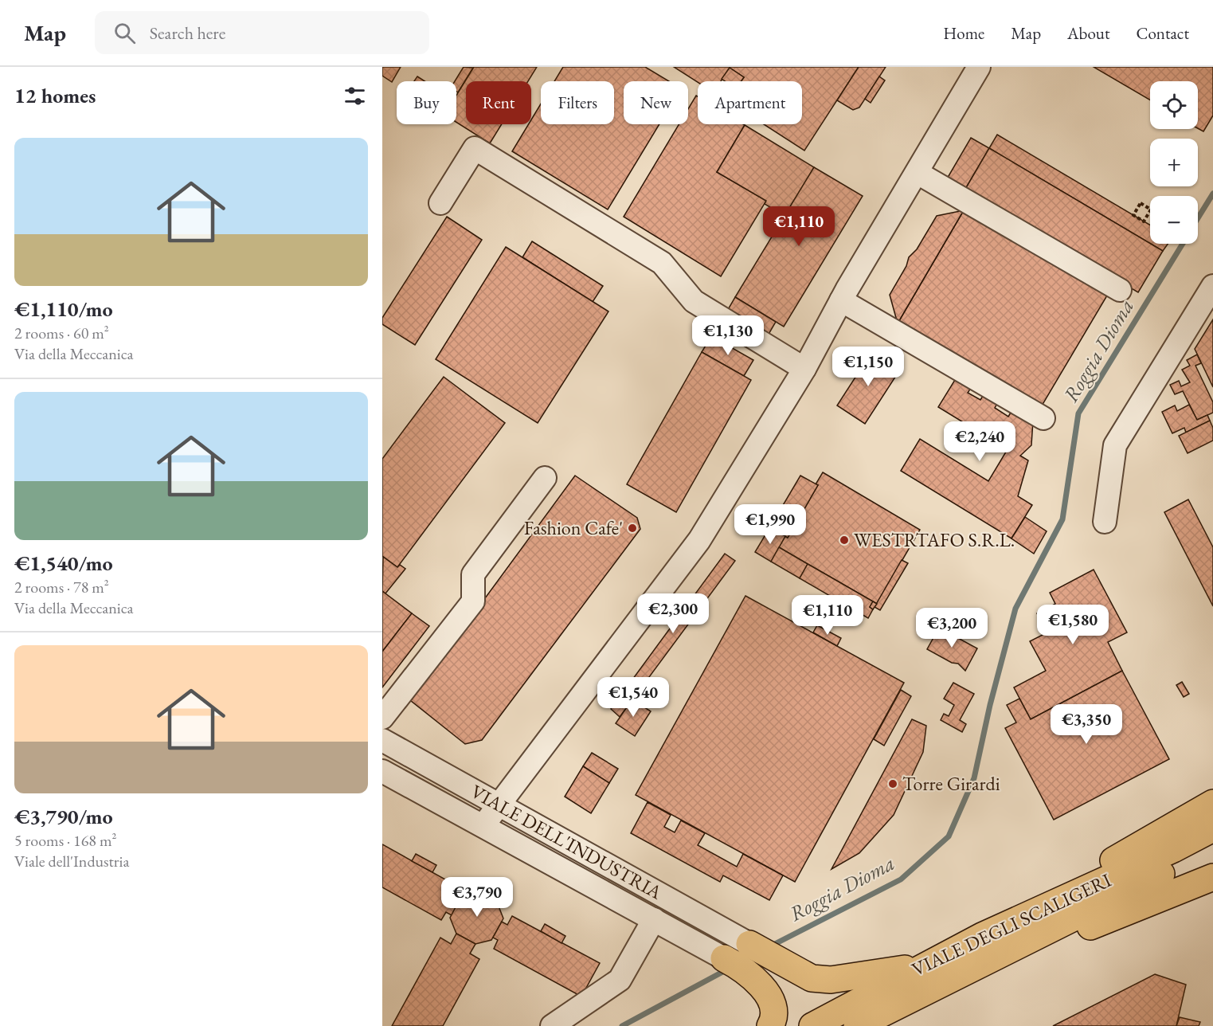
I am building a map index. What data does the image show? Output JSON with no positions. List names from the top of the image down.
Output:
{
  "streets": {
    "highway": ["VIALE DEGLI SCALIGERI"],
    "street": ["VIALE DELL'INDUSTRIA"]
  },
  "water": ["Roggia Dioma"],
  "places": ["Fashion Cafe'", "WESTRTAFO S.R.L.", "Torre Girardi"],
  "page": {
    "header": "Map",
    "search": "Search here",
    "nav": [
      "Home",
      "Map",
      "About",
      "Contact"
    ],
    "heading": "12 homes",
    "map_buttons": ["+", "−"],
    "chip": [
      "Buy",
      "Rent",
      "Filters",
      "New",
      "Apartment"
    ],
    "list": [
      {
        "name": "€1,110/mo",
        "note": "2 rooms · 60 m² · Via della Meccanica"
      },
      {
        "name": "€1,540/mo",
        "note": "2 rooms · 78 m² · Via della Meccanica"
      },
      {
        "name": "€3,790/mo",
        "note": "5 rooms · 168 m² · Viale dell'Industria"
      }
    ],
    "price": [
      "€1,110",
      "€1,130",
      "€1,150",
      "€2,240",
      "€1,990",
      "€2,300",
      "€1,110",
      "€1,580",
      "€3,200",
      "€1,540",
      "€3,350",
      "€3,790"
    ]
  }
}
